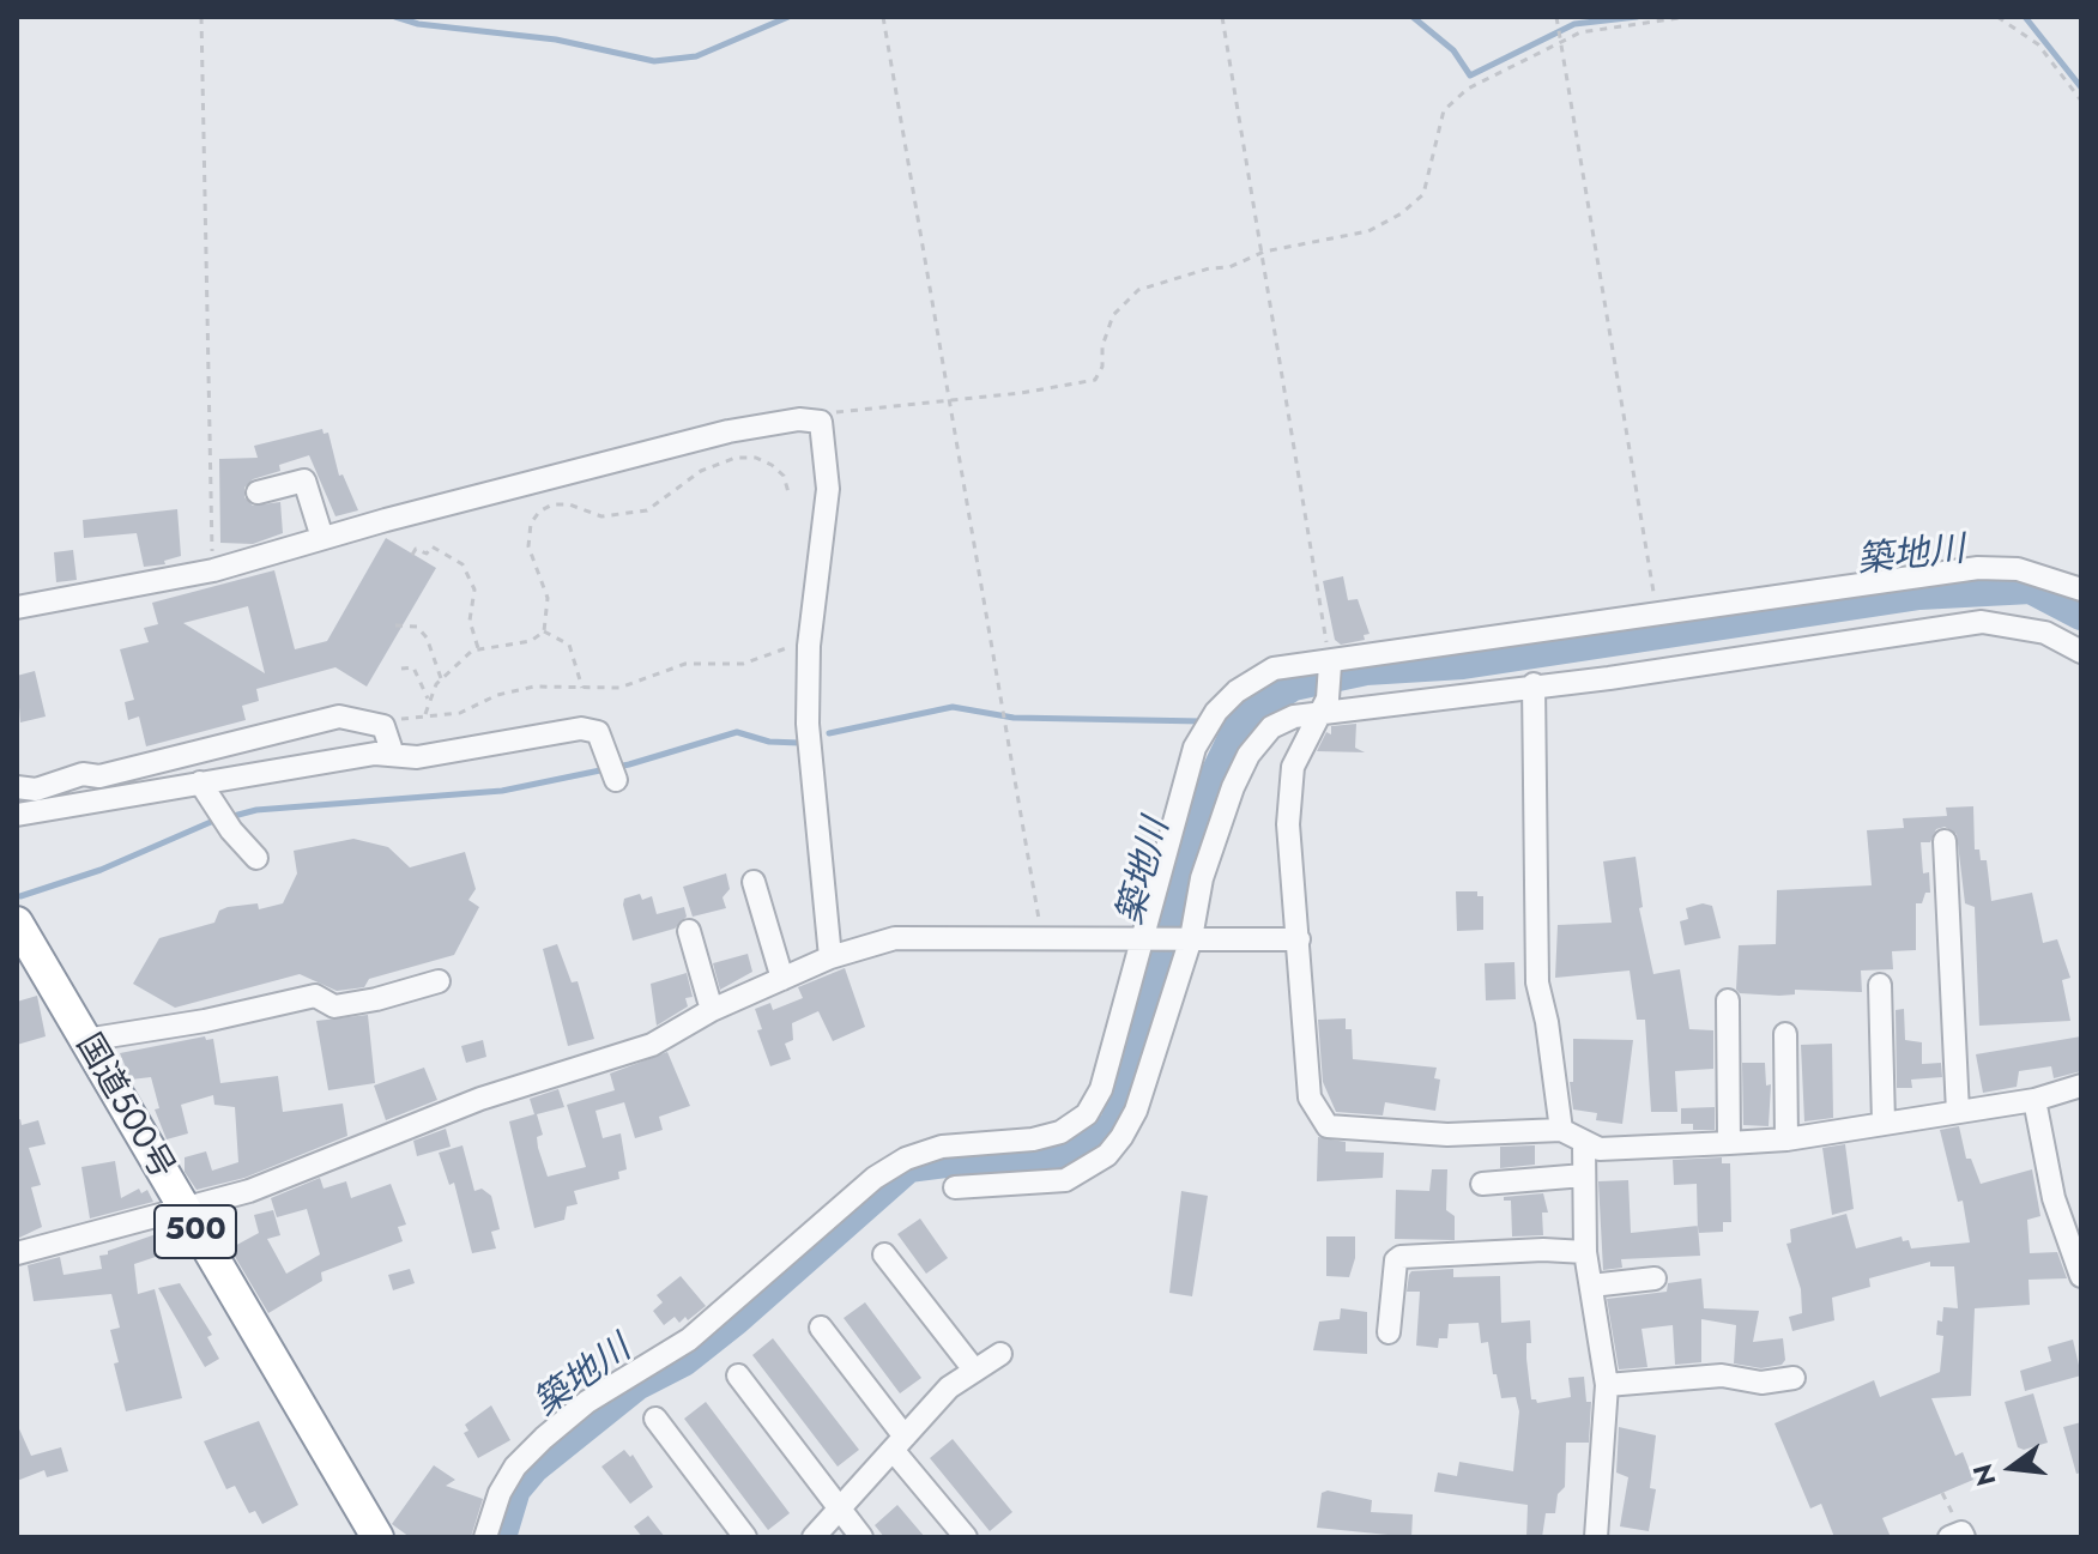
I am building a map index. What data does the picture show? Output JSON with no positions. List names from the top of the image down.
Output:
{
  "streets": {
    "highway": ["国道500号", "500"]
  },
  "water": ["築地川"],
  "north": "left"
}
